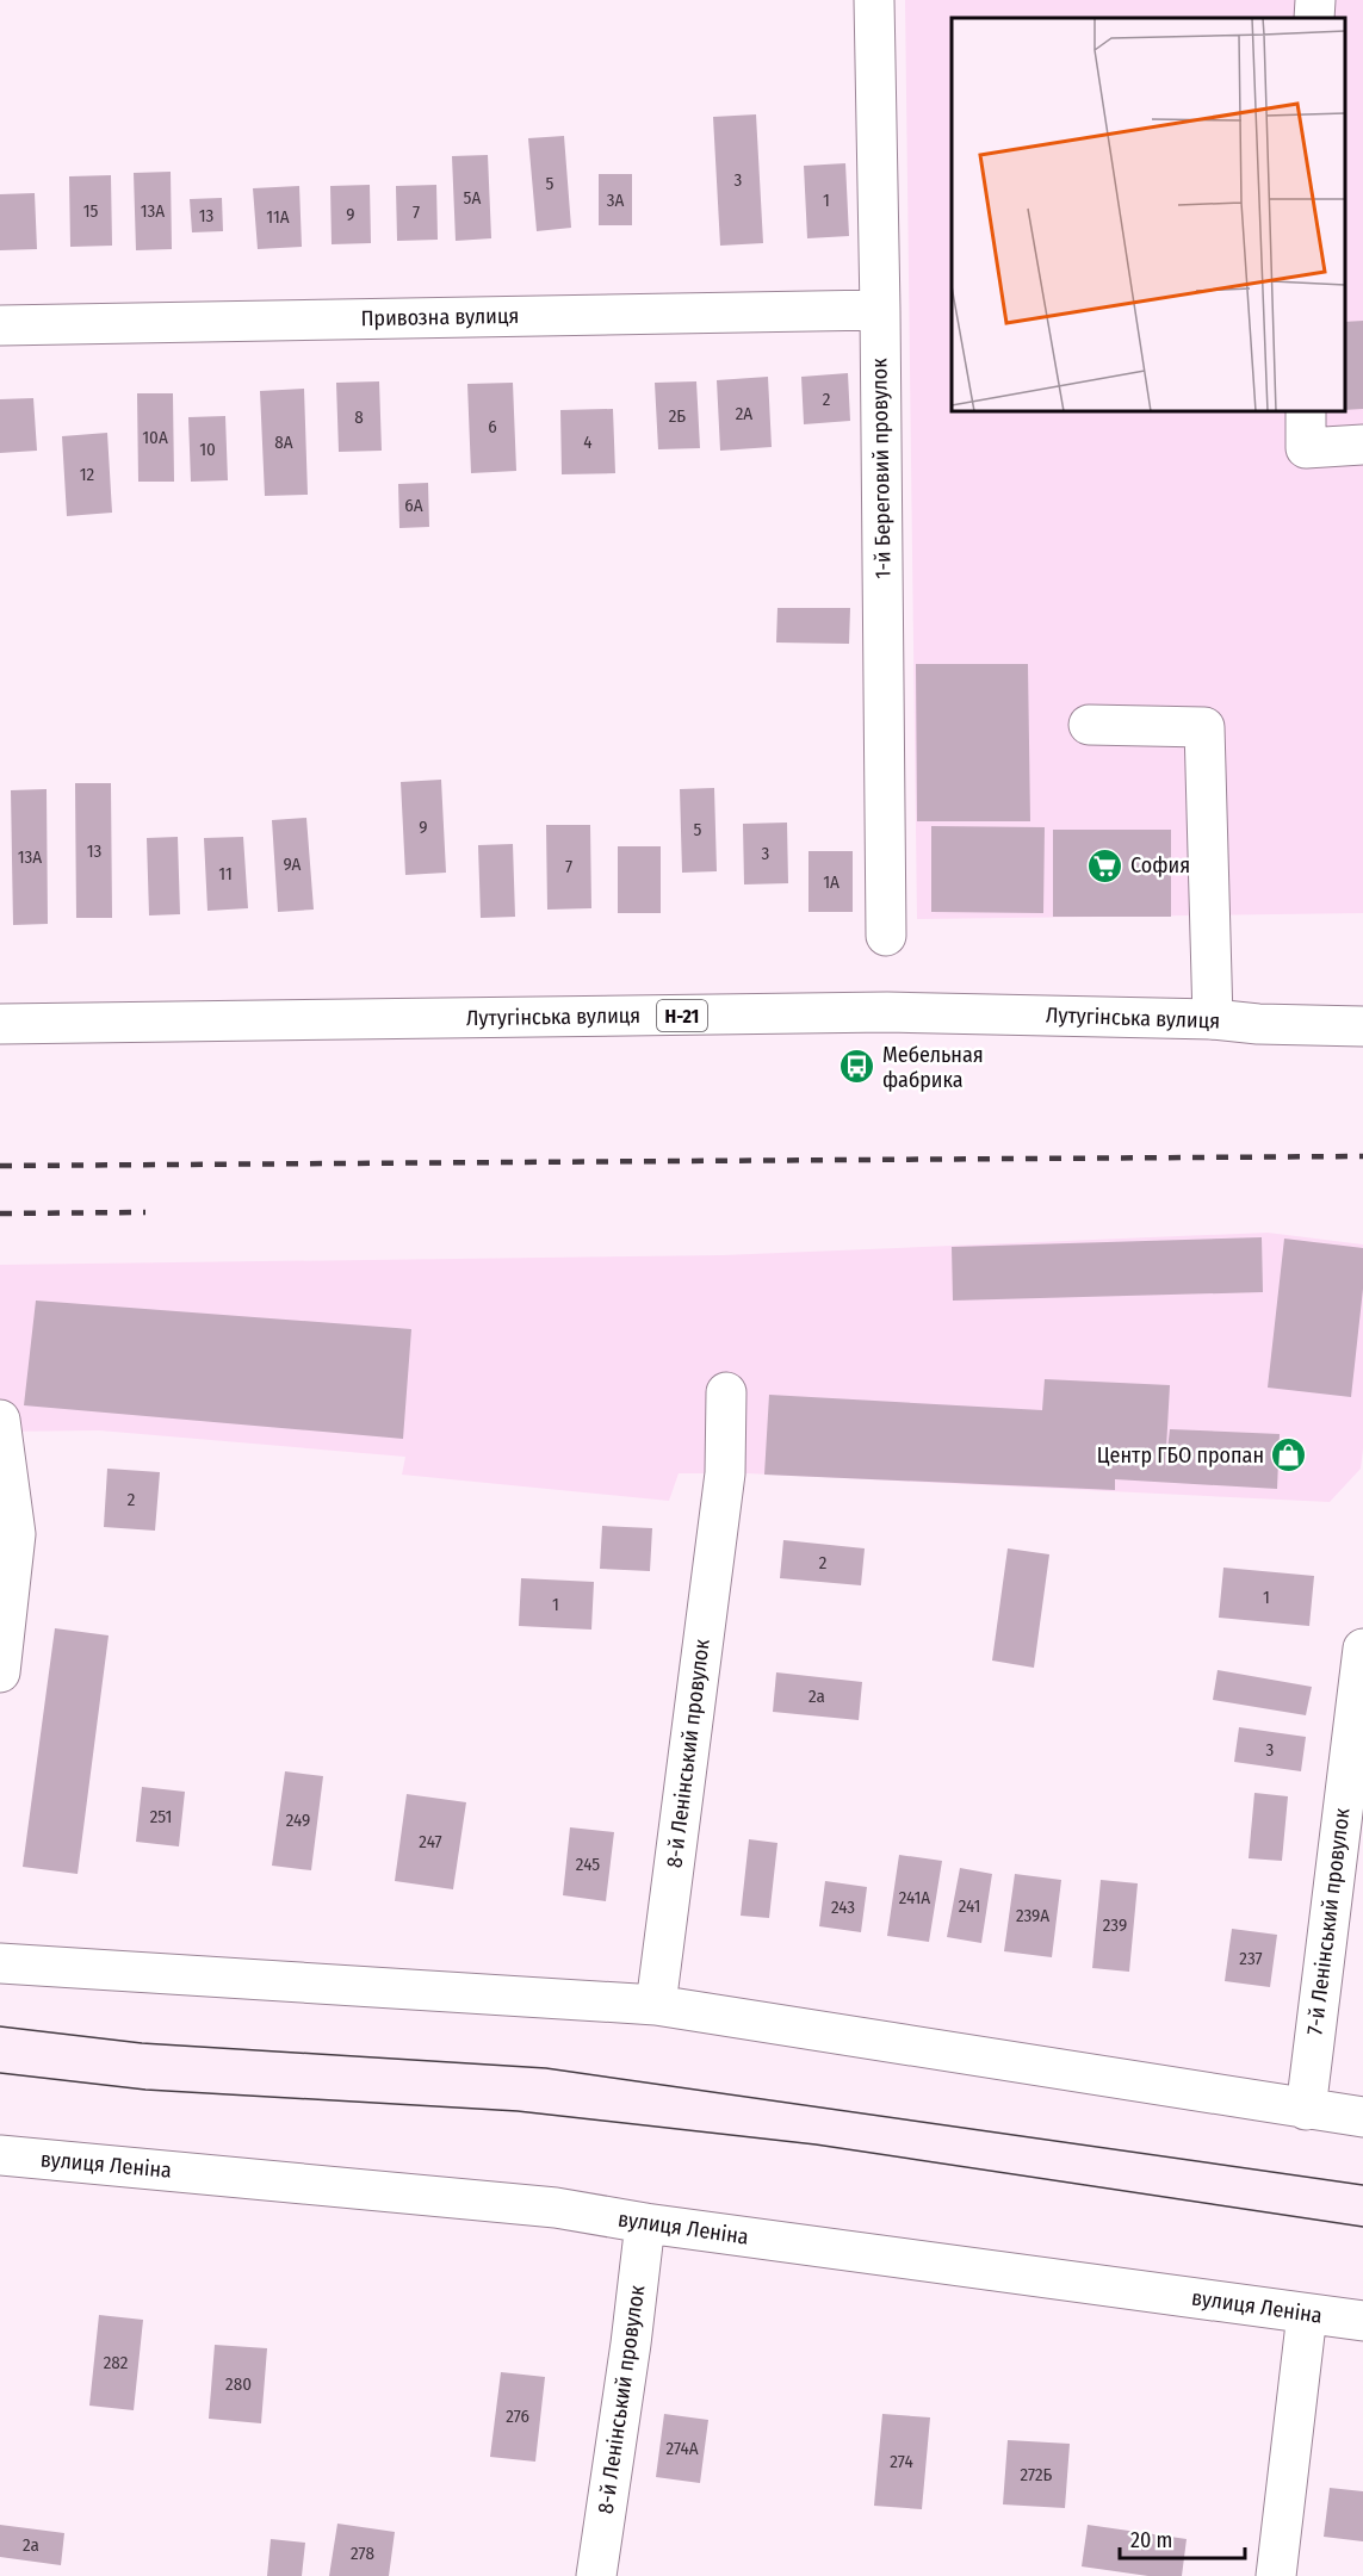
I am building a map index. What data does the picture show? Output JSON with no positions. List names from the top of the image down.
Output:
{
  "streets": {
    "street": [
      "Привозна вулиця",
      "1-й Береговий провулок",
      "Н-21",
      "Лутугінська вулиця",
      "8-й Ленінський провулок",
      "7-й Ленінський провулок",
      "вулиця Леніна"
    ]
  },
  "crossings": [
    ["Привозна вулиця", "1-й Береговий провулок"],
    ["8-й Ленінський провулок", "вулиця Леніна"]
  ],
  "places": {
    "supermarket": ["София"],
    "bus stop": ["Мебельная фабрика"],
    "shop": ["Центр ГБО пропан"]
  },
  "house_numbers": [
    "3",
    "5",
    "5А",
    "3А",
    "1",
    "15",
    "13А",
    "7",
    "9",
    "13",
    "11А",
    "2",
    "2А",
    "2Б",
    "8",
    "6",
    "10А",
    "8А",
    "4",
    "10",
    "12",
    "6А",
    "9",
    "5",
    "13",
    "3",
    "13А",
    "9А",
    "7",
    "11",
    "1А",
    "2",
    "2",
    "1",
    "1",
    "2а",
    "3",
    "251",
    "249",
    "247",
    "245",
    "241А",
    "241",
    "243",
    "239А",
    "239",
    "237",
    "282",
    "280",
    "276",
    "274А",
    "274",
    "272Б",
    "2а",
    "278"
  ],
  "scale_bar": "20 m"
}
